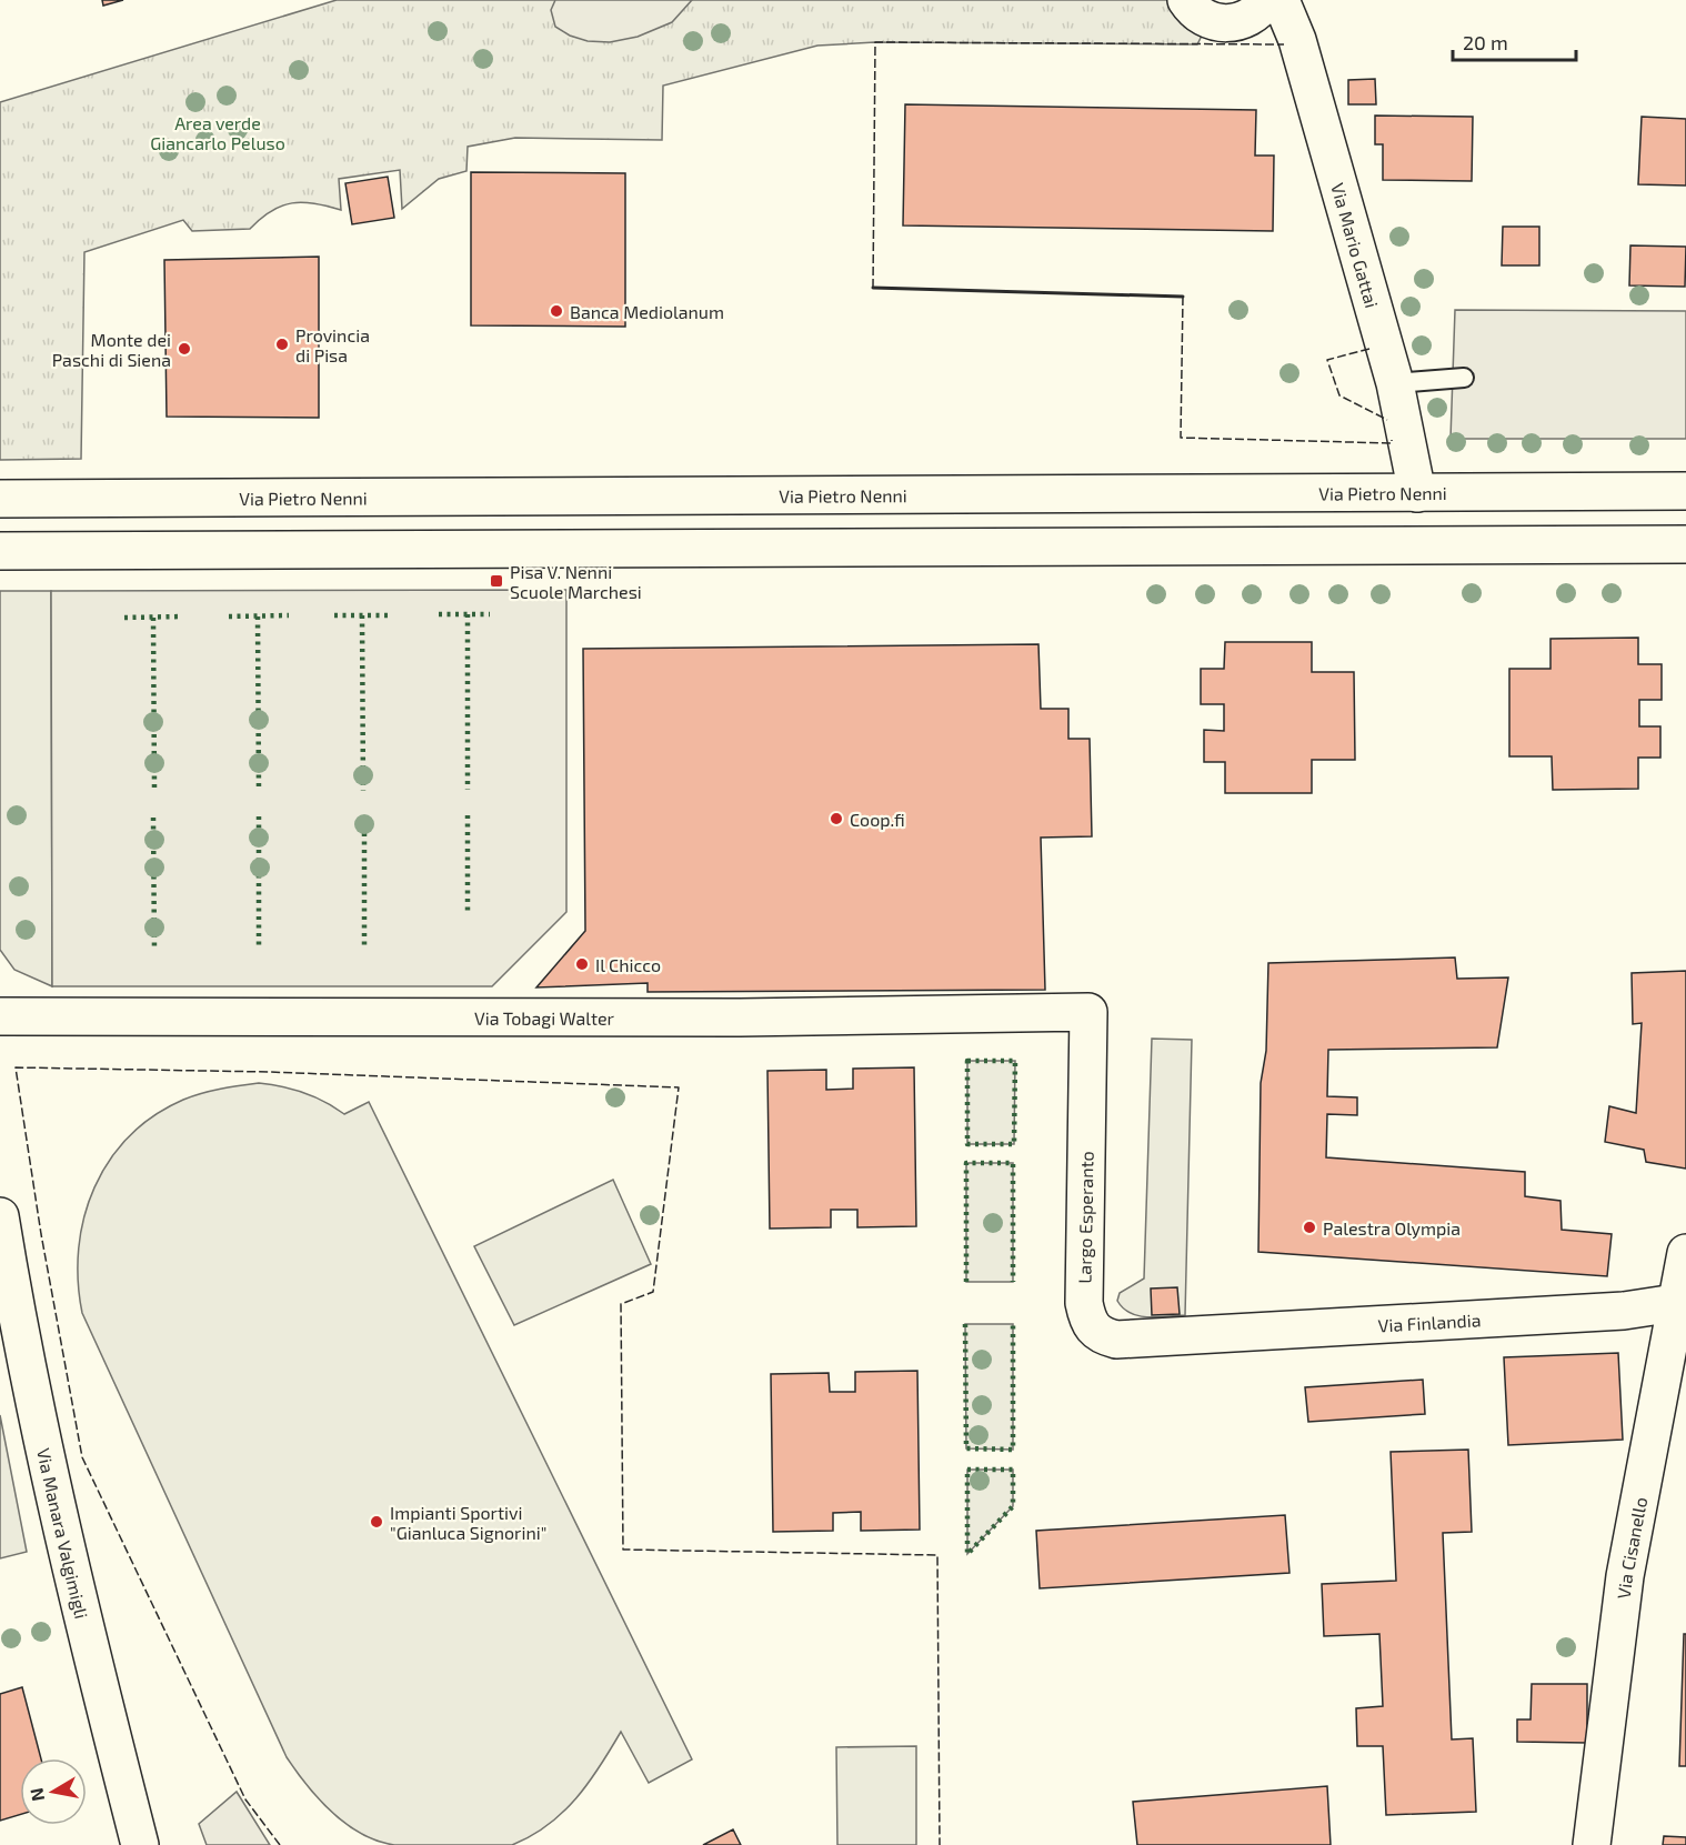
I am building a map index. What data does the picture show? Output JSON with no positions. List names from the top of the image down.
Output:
{
  "streets": {
    "street": [
      "Via Mario Gattai",
      "Via Pietro Nenni",
      "Via Tobagi Walter",
      "Largo Esperanto",
      "Via Finlandia",
      "Via Manara Valgimigli",
      "Via Cisanello"
    ]
  },
  "crossings": [
    ["Via Mario Gattai", "Via Pietro Nenni"],
    ["Via Tobagi Walter", "Largo Esperanto"],
    ["Largo Esperanto", "Via Finlandia"],
    ["Via Finlandia", "Via Cisanello"]
  ],
  "parks": ["Area verde Giancarlo Peluso"],
  "places": {
    "other": [
      "Banca Mediolanum",
      "Provincia di Pisa",
      "Monte dei Paschi di Siena",
      "Coop.fi",
      "Il Chicco",
      "Palestra Olympia",
      "Impianti Sportivi \"Gianluca Signorini\""
    ],
    "transit": ["Pisa V. Nenni Scuole Marchesi"]
  },
  "scale_bar": "20 m",
  "north": "left"
}
